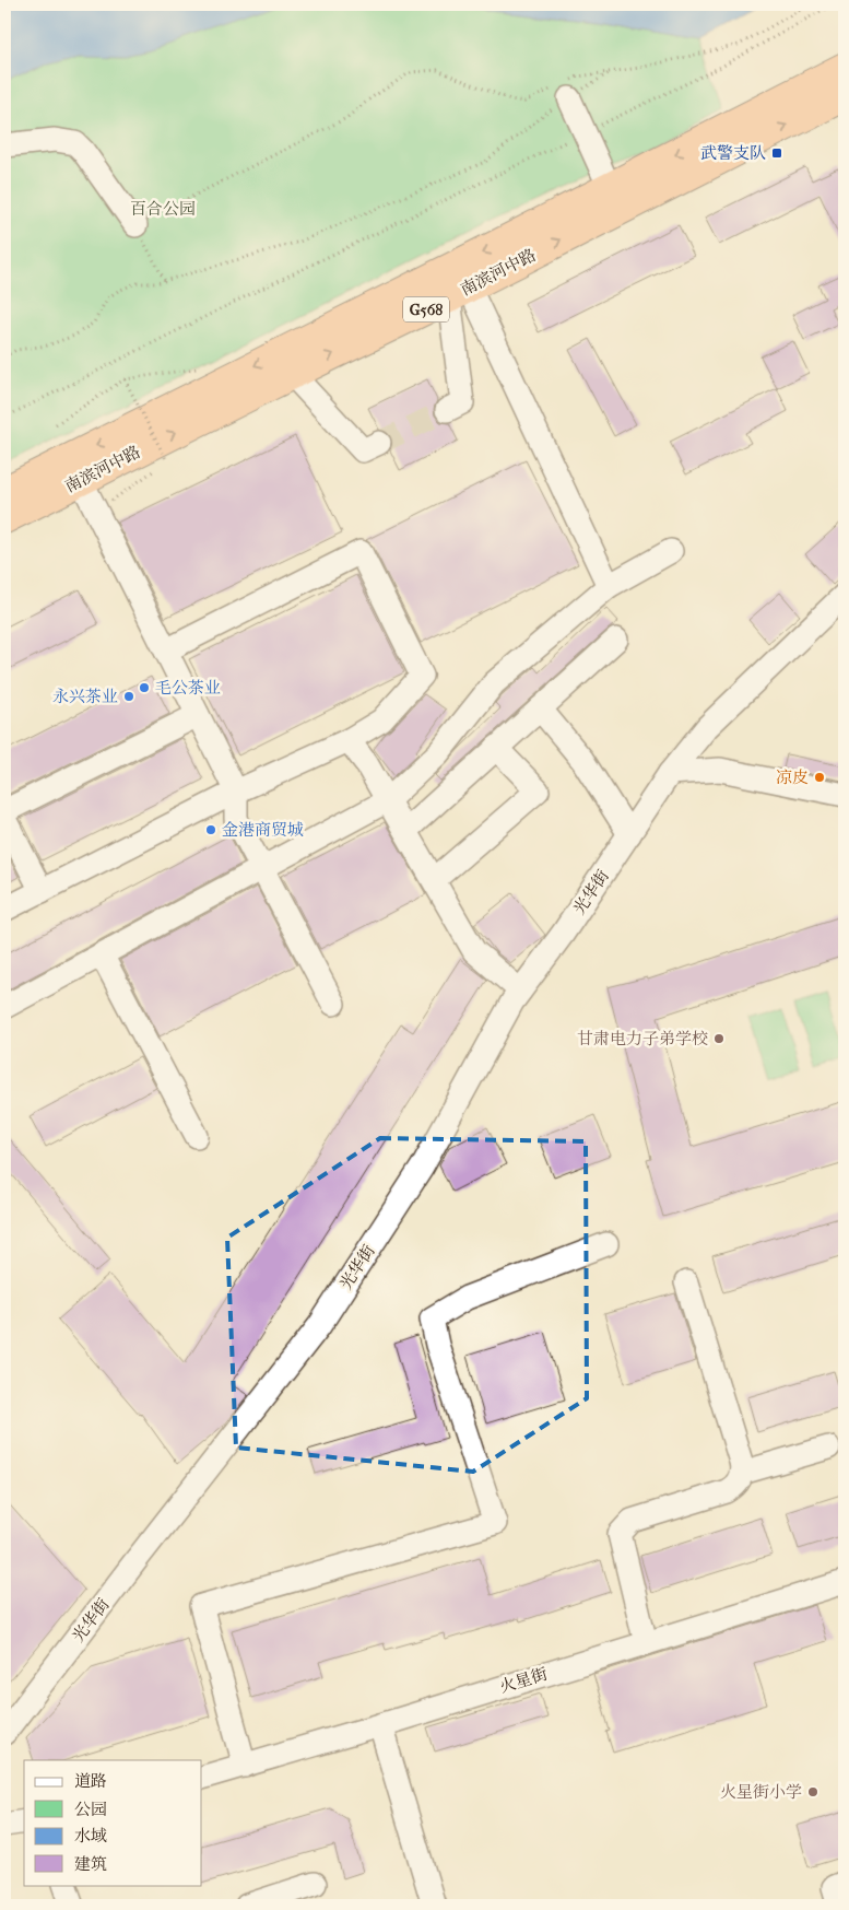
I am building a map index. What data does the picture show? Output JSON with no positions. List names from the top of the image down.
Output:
{
  "streets": {
    "highway": ["南滨河中路", "G568"],
    "street": ["光华街", "火星街"]
  },
  "parks": ["百合公园"],
  "places": {
    "transit": ["武警支队"],
    "other": [
      "毛公茶业",
      "永兴茶业",
      "凉皮",
      "金港商贸城",
      "甘肃电力子弟学校",
      "火星街小学"
    ]
  },
  "legend": [
    "道路",
    "公园",
    "水域",
    "建筑"
  ]
}
